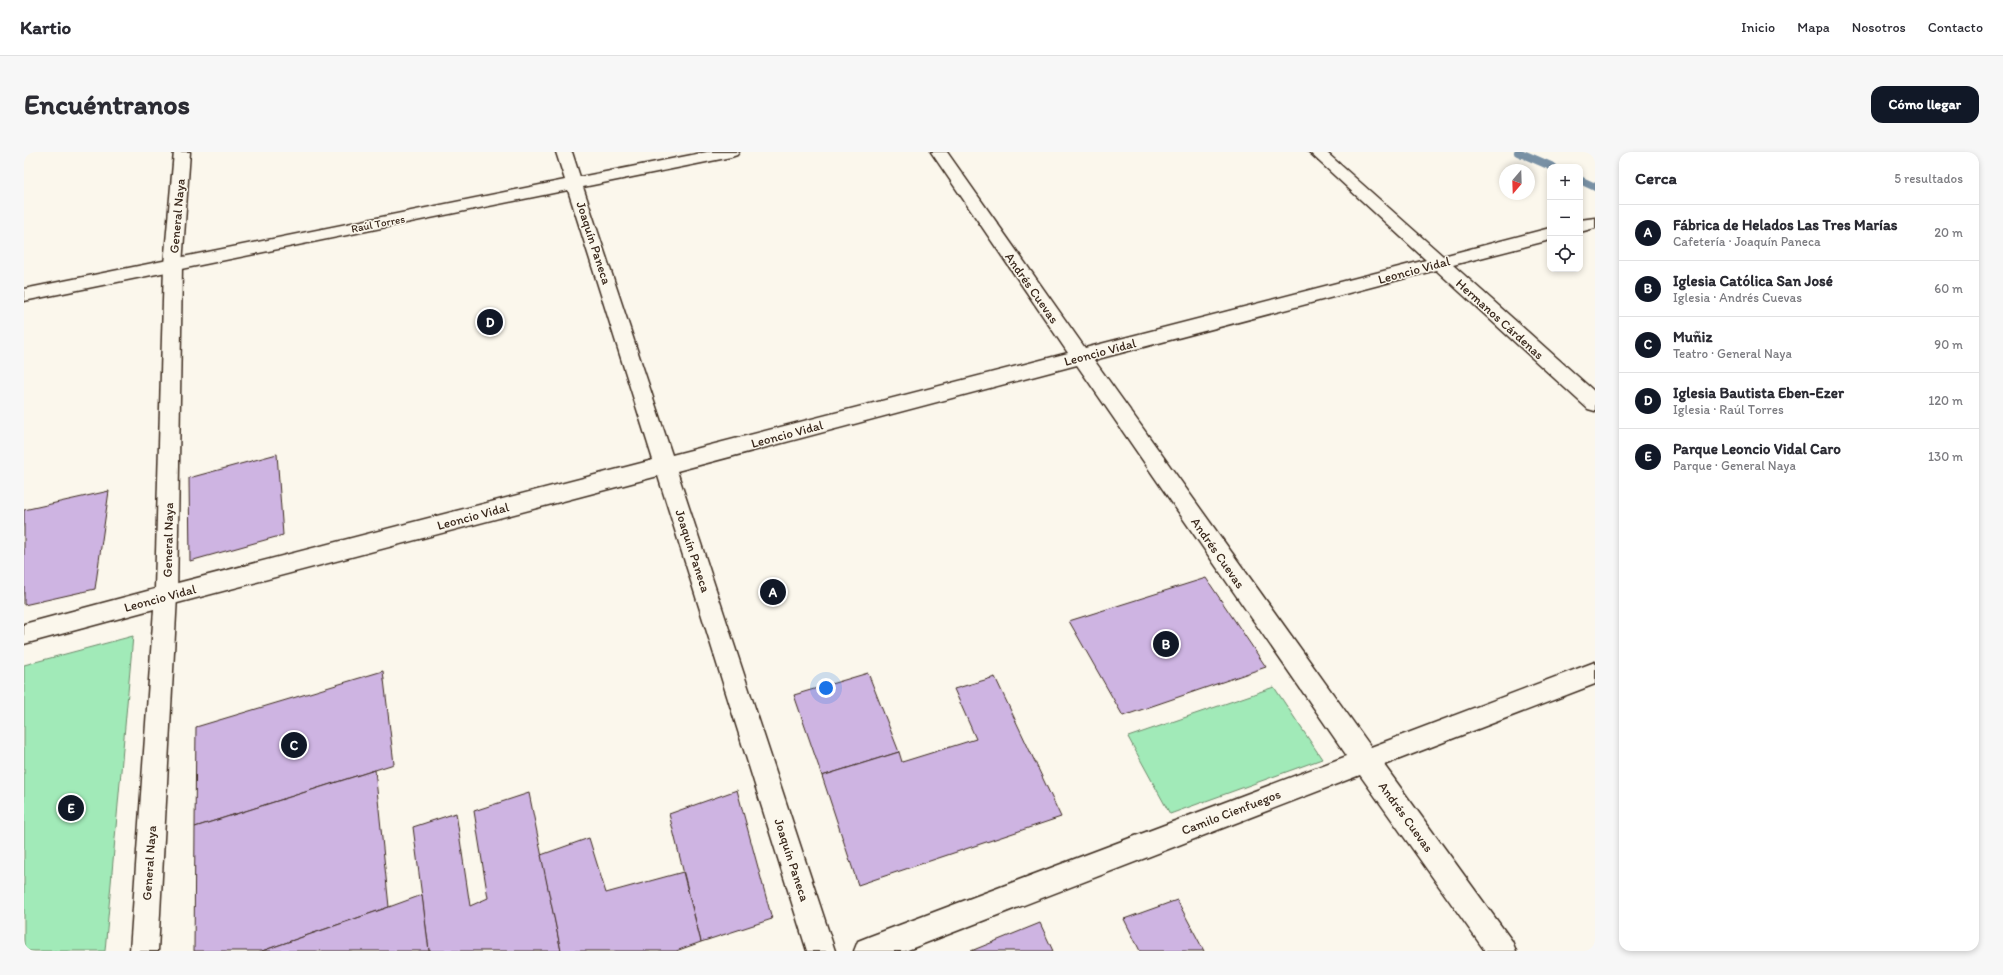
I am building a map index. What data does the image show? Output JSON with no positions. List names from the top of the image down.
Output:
{
  "streets": {
    "street": [
      "General Naya",
      "Raúl Torres",
      "Joaquín Paneca",
      "Leoncio Vidal",
      "Andrés Cuevas",
      "Hermanos Cárdenas",
      "Camilo Cienfuegos"
    ]
  },
  "crossings": [
    ["General Naya", "Raúl Torres"],
    ["General Naya", "Leoncio Vidal"],
    ["Raúl Torres", "Joaquín Paneca"],
    ["Joaquín Paneca", "Leoncio Vidal"],
    ["Leoncio Vidal", "Andrés Cuevas"],
    ["Leoncio Vidal", "Hermanos Cárdenas"],
    ["Andrés Cuevas", "Camilo Cienfuegos"]
  ],
  "north": "bottom",
  "page": {
    "header": "Kartio",
    "nav": [
      "Inicio",
      "Mapa",
      "Nosotros",
      "Contacto"
    ],
    "buttons": "Cómo llegar",
    "title": "Encuéntranos",
    "heading": ["Cerca", "5 resultados"],
    "map_buttons": ["+", "−"],
    "list": [
      {
        "mark": "A",
        "name": "Fábrica de Helados Las Tres Marías",
        "note": "Cafetería · Joaquín Paneca",
        "value": "20 m"
      },
      {
        "mark": "B",
        "name": "Iglesia Católica San José",
        "note": "Iglesia · Andrés Cuevas",
        "value": "60 m"
      },
      {
        "mark": "C",
        "name": "Muñiz",
        "note": "Teatro · General Naya",
        "value": "90 m"
      },
      {
        "mark": "D",
        "name": "Iglesia Bautista Eben-Ezer",
        "note": "Iglesia · Raúl Torres",
        "value": "120 m"
      },
      {
        "mark": "E",
        "name": "Parque Leoncio Vidal Caro",
        "note": "Parque · General Naya",
        "value": "130 m"
      }
    ],
    "pins": [
      "D",
      "A",
      "B",
      "C",
      "E"
    ]
  }
}
